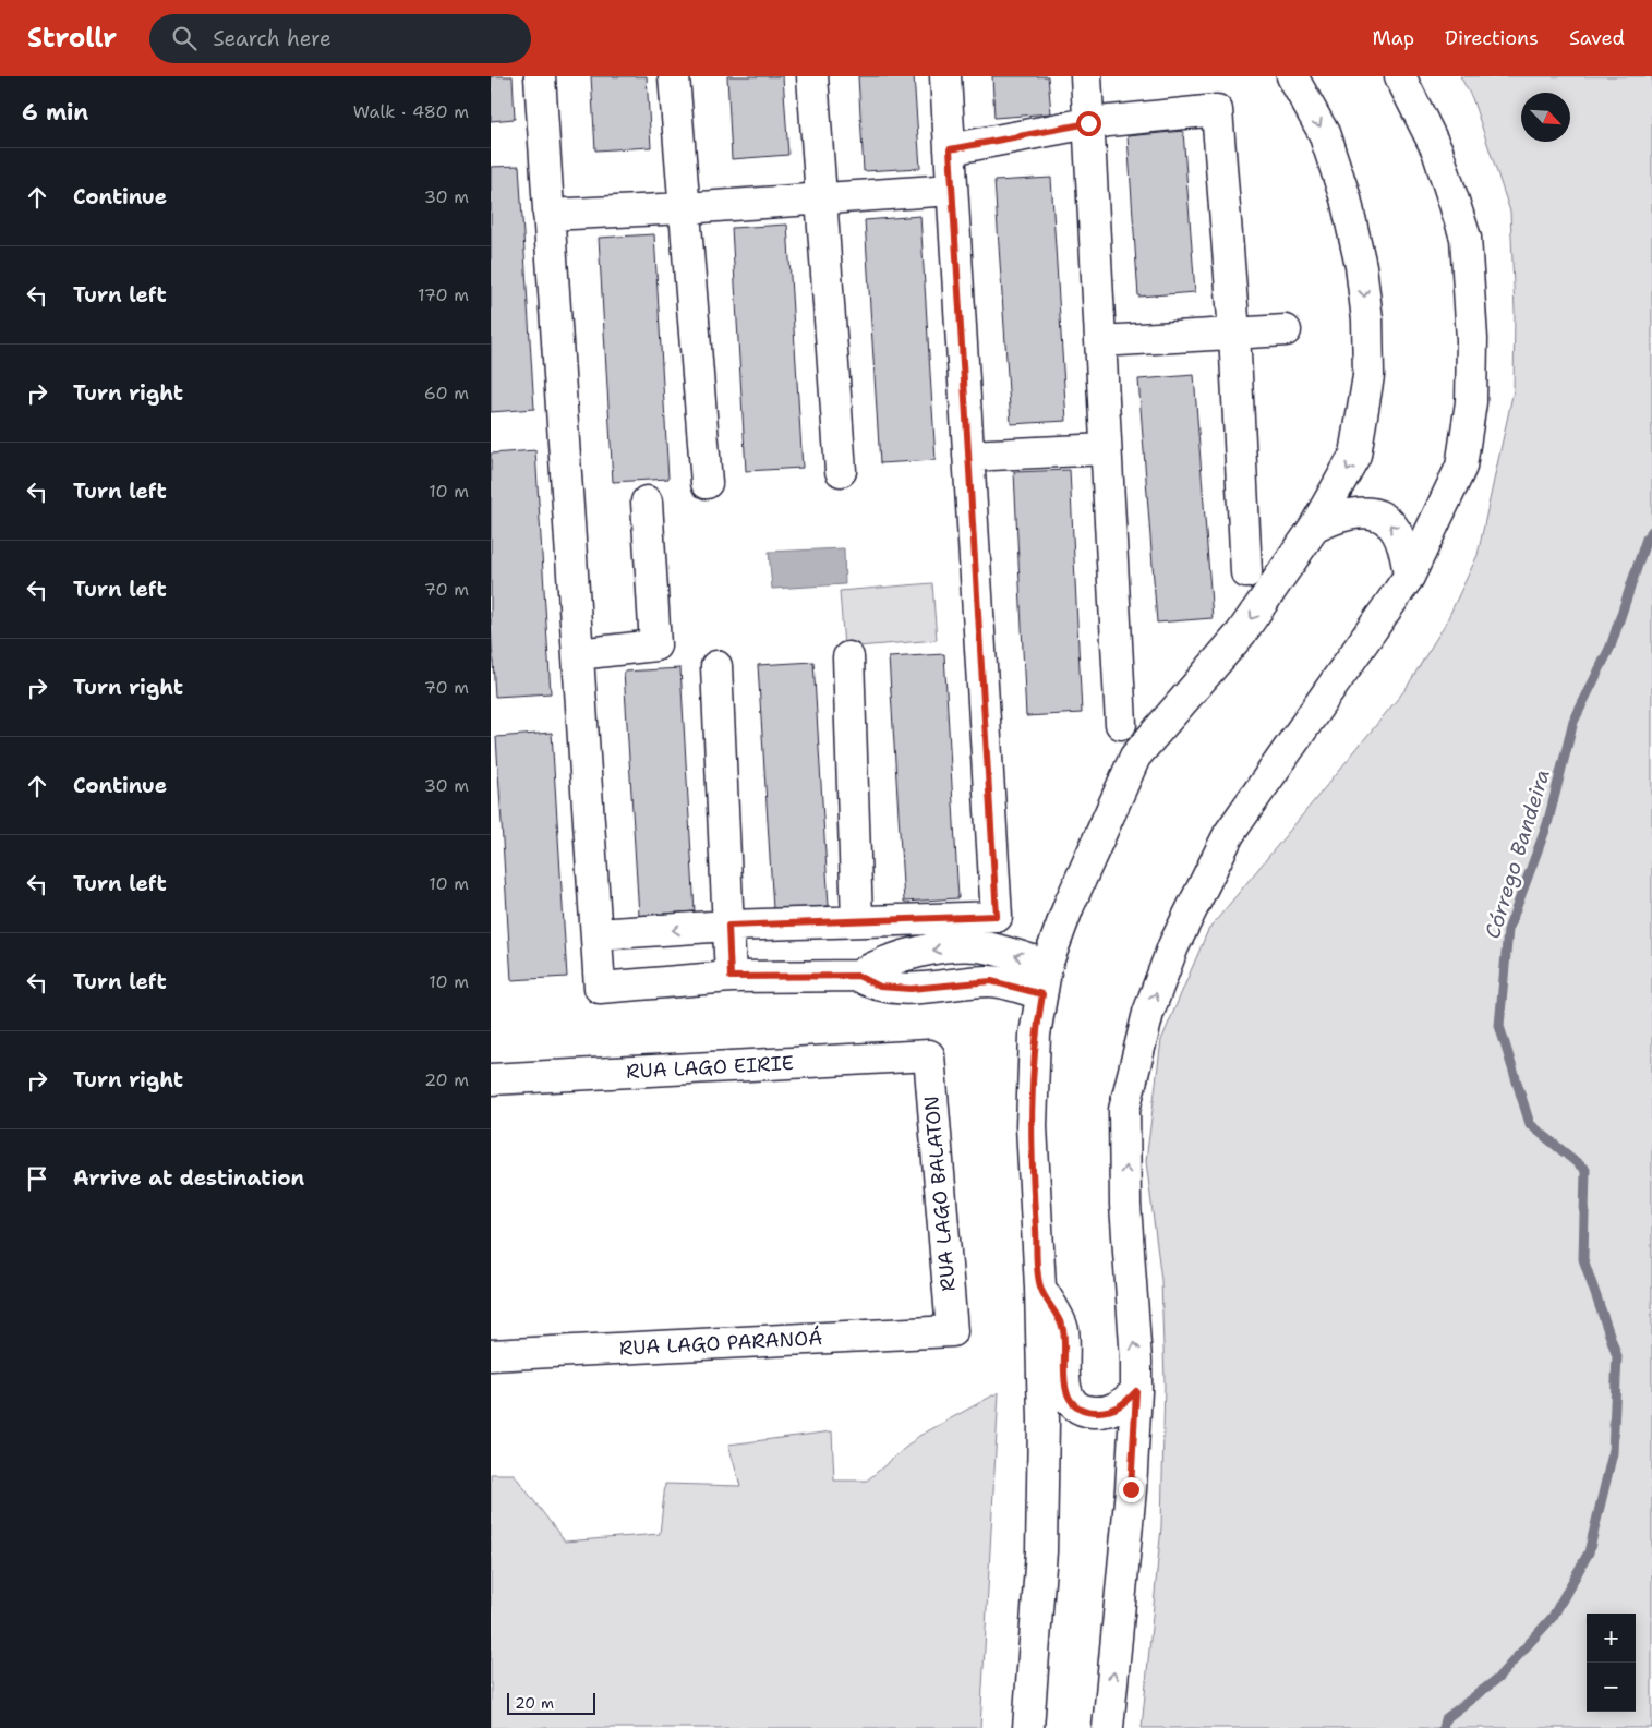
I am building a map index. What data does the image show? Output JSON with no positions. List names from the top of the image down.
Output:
{
  "streets": {
    "street": ["RUA LAGO EIRIE", "RUA LAGO BALATON", "RUA LAGO PARANOÁ"]
  },
  "crossings": [
    ["RUA LAGO EIRIE", "RUA LAGO BALATON"],
    ["RUA LAGO BALATON", "RUA LAGO PARANOÁ"]
  ],
  "water": ["Córrego Bandeira"],
  "scale_bar": "20 m",
  "north": "bottom right",
  "page": {
    "header": "Strollr",
    "search": "Search here",
    "nav": ["Map", "Directions", "Saved"],
    "heading": ["6 min", "Walk · 480 m"],
    "list": [
      ["Continue", "30 m"],
      ["Turn left", "170 m"],
      ["Turn right", "60 m"],
      ["Turn left", "10 m"],
      ["Turn left", "70 m"],
      ["Turn right", "70 m"],
      ["Continue", "30 m"],
      ["Turn left", "10 m"],
      ["Turn left", "10 m"],
      ["Turn right", "20 m"],
      "Arrive at destination"
    ],
    "map_buttons": ["+", "−"],
    "scale": "20 m"
  }
}
